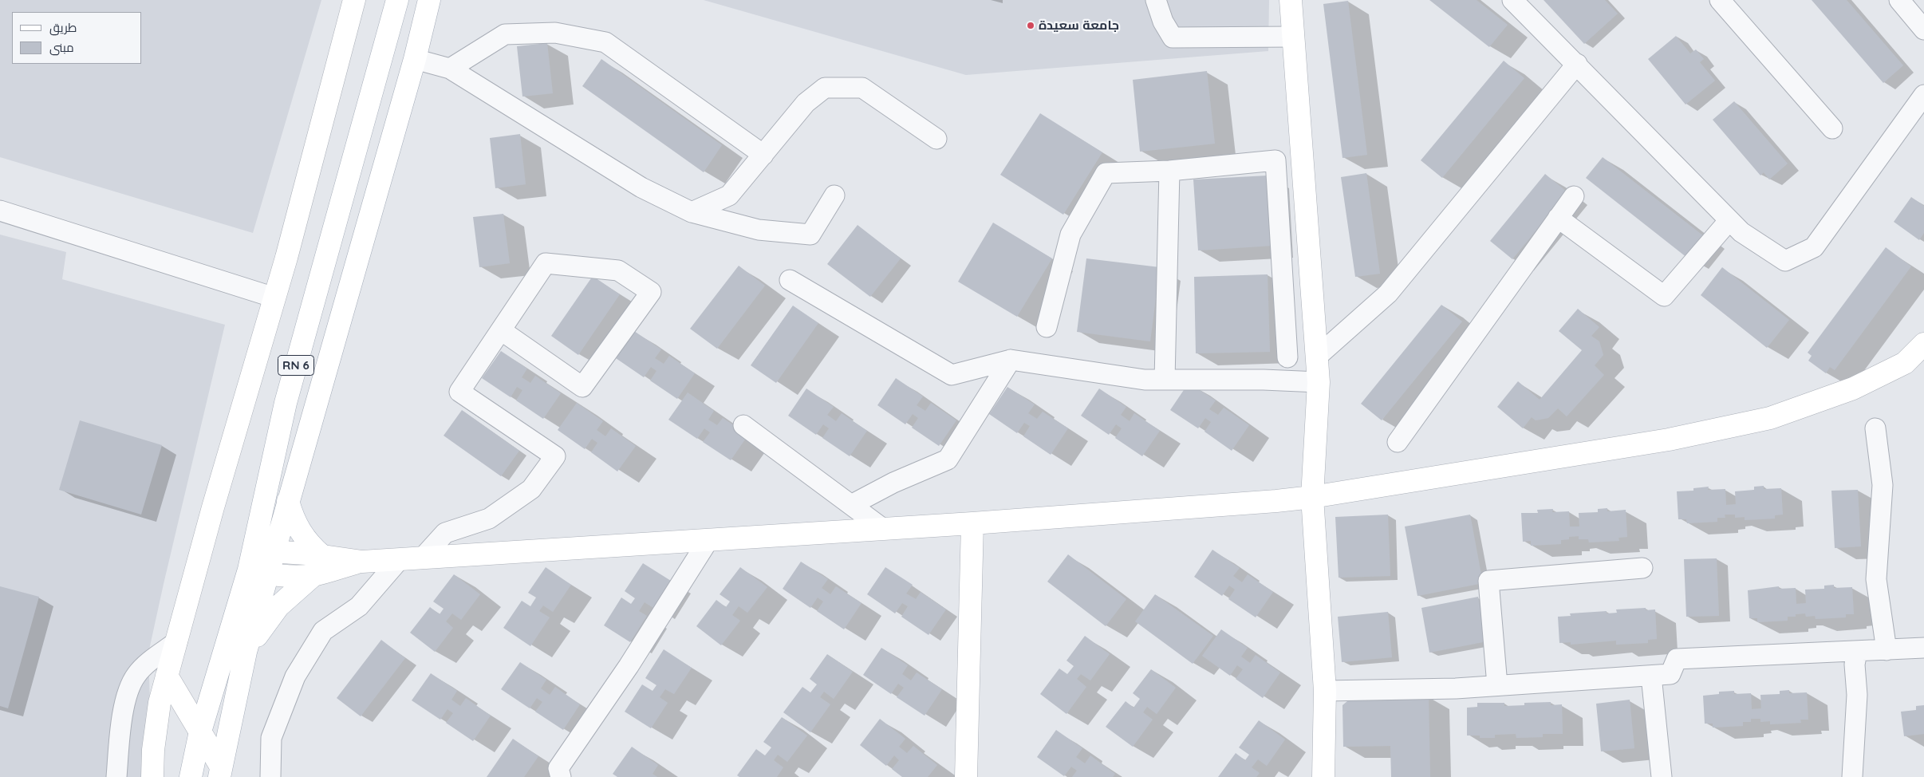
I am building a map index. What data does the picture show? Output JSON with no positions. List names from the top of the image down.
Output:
{
  "streets": {
    "street": ["RN 6"]
  },
  "places": ["جامعة سعيدة"],
  "legend": ["طريق", "مبنى"]
}
